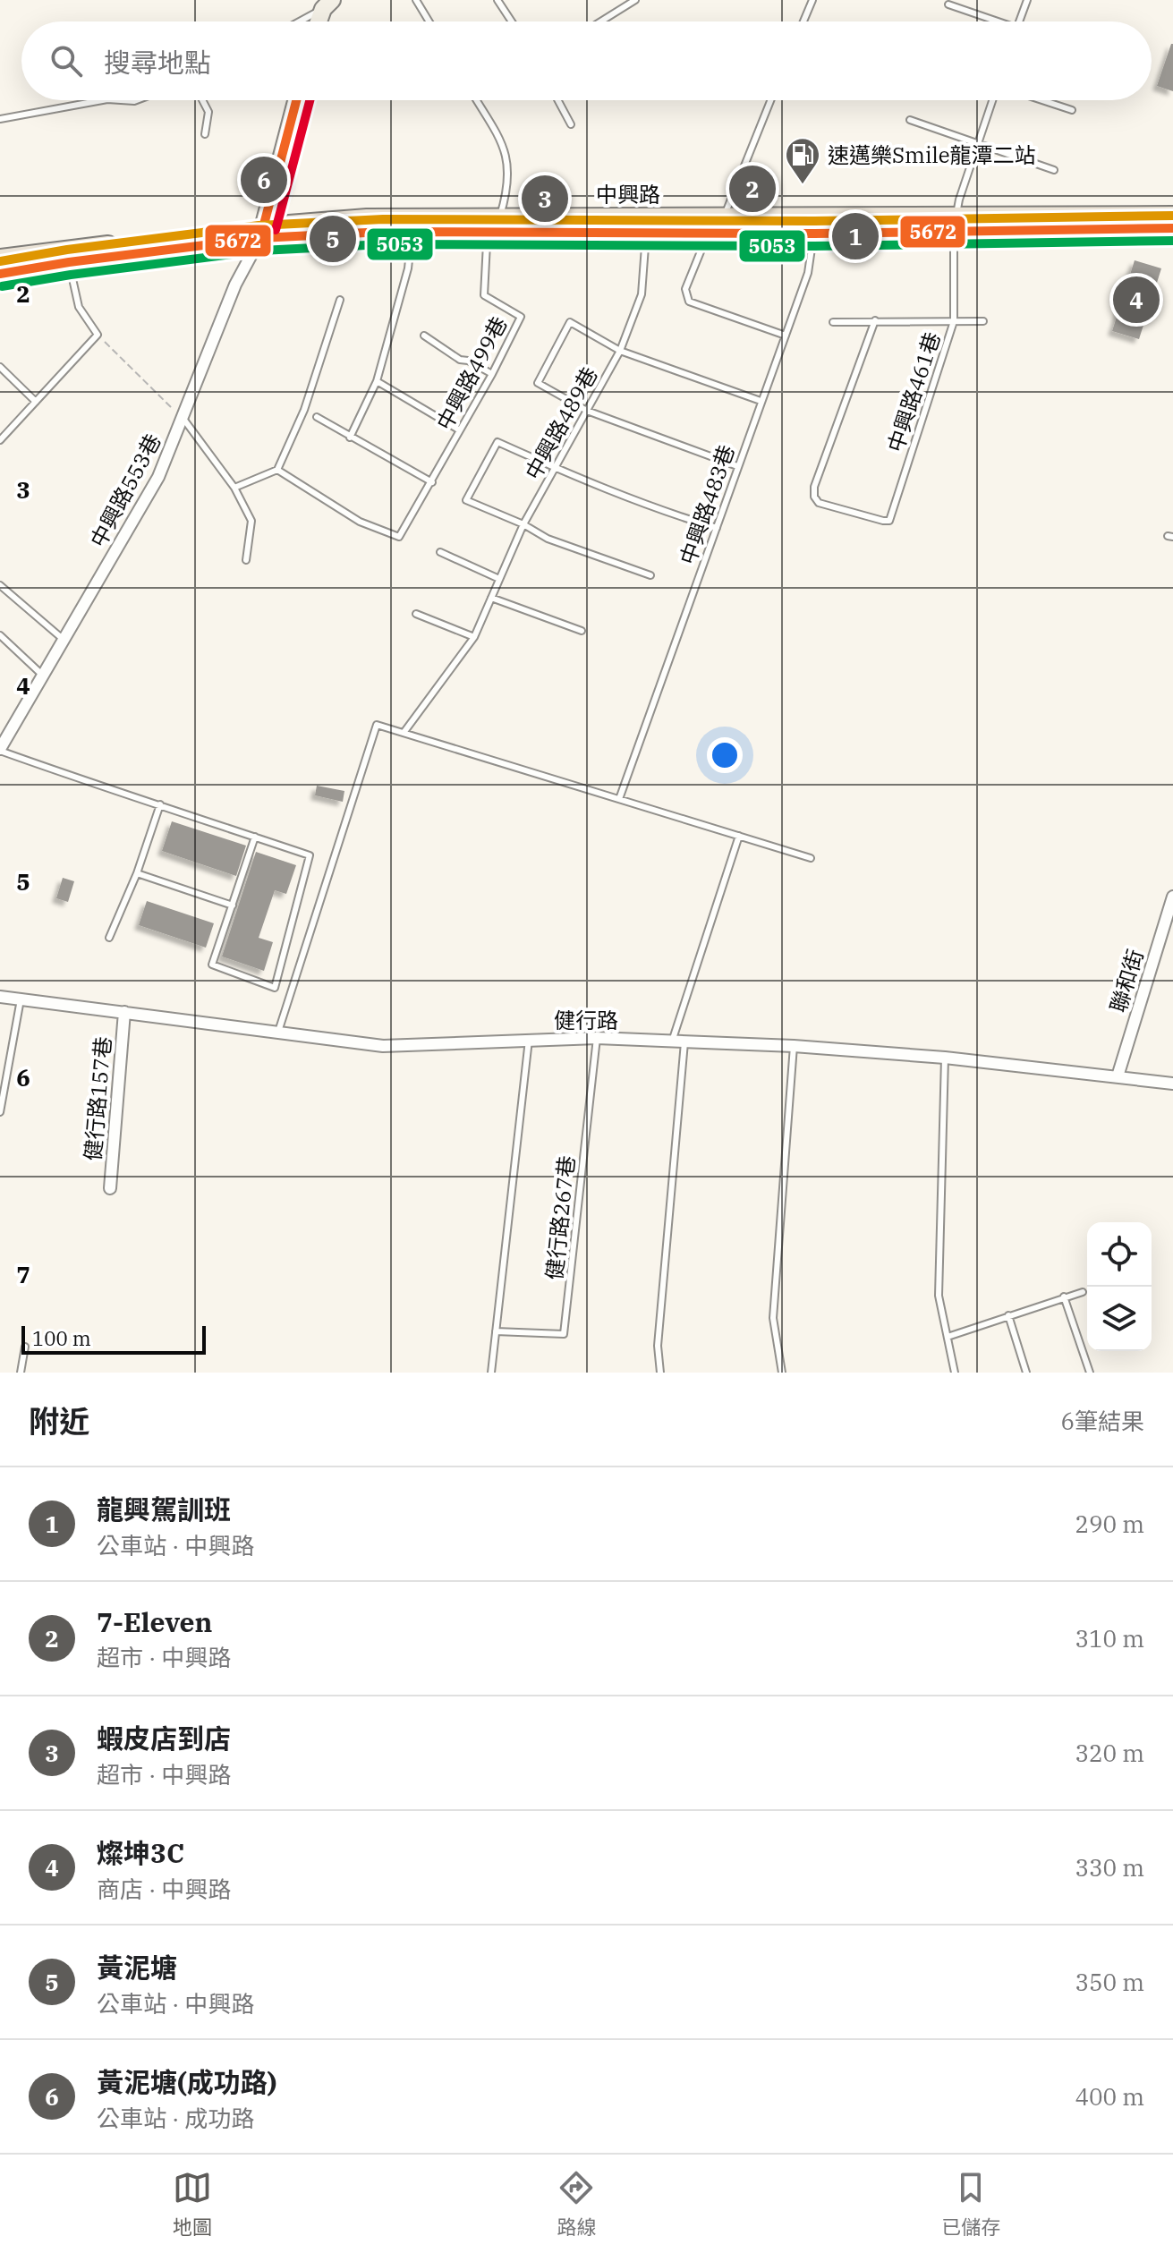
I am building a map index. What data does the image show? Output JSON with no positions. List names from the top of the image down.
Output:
{
  "streets": {
    "main road": ["中興路"],
    "street": [
      "中興路553巷",
      "聯和街",
      "健行路",
      "健行路157巷"
    ],
    "lane": [
      "中興路499巷",
      "中興路461巷",
      "中興路489巷",
      "中興路483巷",
      "健行路267巷"
    ]
  },
  "crossings": [
    ["中興路", "中興路499巷"],
    ["中興路", "中興路461巷"],
    ["中興路", "中興路489巷"],
    ["中興路", "中興路553巷"],
    ["中興路", "中興路483巷"],
    ["聯和街", "健行路"],
    ["健行路", "健行路157巷"],
    ["健行路", "健行路267巷"]
  ],
  "places": {
    "fuel station": ["速邁樂Smile龍潭二站"]
  },
  "lines": ["transit line 5672", "transit line 5053"],
  "scale_bar": "100 m",
  "page": {
    "search": "搜尋地點",
    "pins": [
      "6",
      "2",
      "3",
      "1",
      "5",
      "4"
    ],
    "scale": "100 m",
    "heading": ["附近", "6筆結果"],
    "list": [
      {
        "mark": "1",
        "name": "龍興駕訓班",
        "note": "公車站 · 中興路",
        "value": "290 m"
      },
      {
        "mark": "2",
        "name": "7-Eleven",
        "note": "超市 · 中興路",
        "value": "310 m"
      },
      {
        "mark": "3",
        "name": "蝦皮店到店",
        "note": "超市 · 中興路",
        "value": "320 m"
      },
      {
        "mark": "4",
        "name": "燦坤3C",
        "note": "商店 · 中興路",
        "value": "330 m"
      },
      {
        "mark": "5",
        "name": "黃泥塘",
        "note": "公車站 · 中興路",
        "value": "350 m"
      },
      {
        "mark": "6",
        "name": "黃泥塘(成功路)",
        "note": "公車站 · 成功路",
        "value": "400 m"
      }
    ],
    "nav": ["地圖", "路線", "已儲存"]
  },
  "grid": {
    "rows": [
      "2",
      "3",
      "4",
      "5",
      "6",
      "7"
    ]
  }
}
